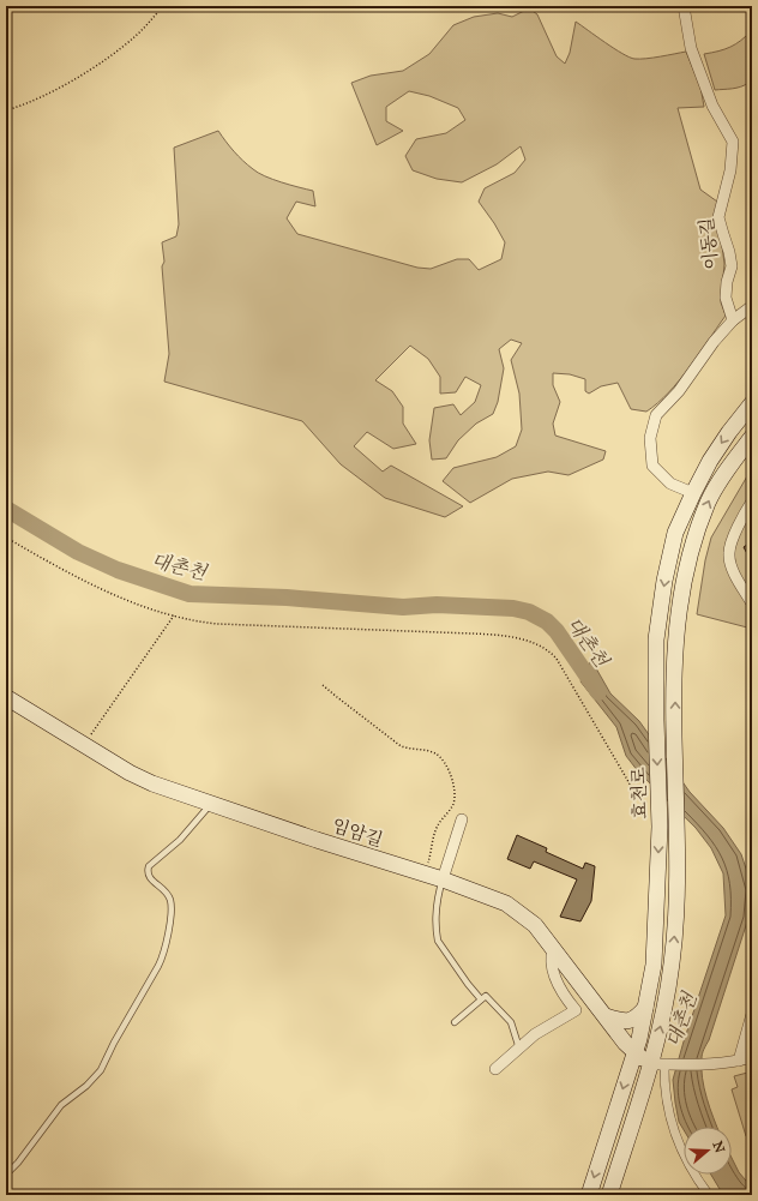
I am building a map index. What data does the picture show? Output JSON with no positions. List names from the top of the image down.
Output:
{
  "streets": {
    "main road": ["효천로", "임암길"],
    "street": ["이동길"]
  },
  "crossings": [
    ["효천로", "임암길"]
  ],
  "water": ["대촌천"],
  "north": "right"
}
